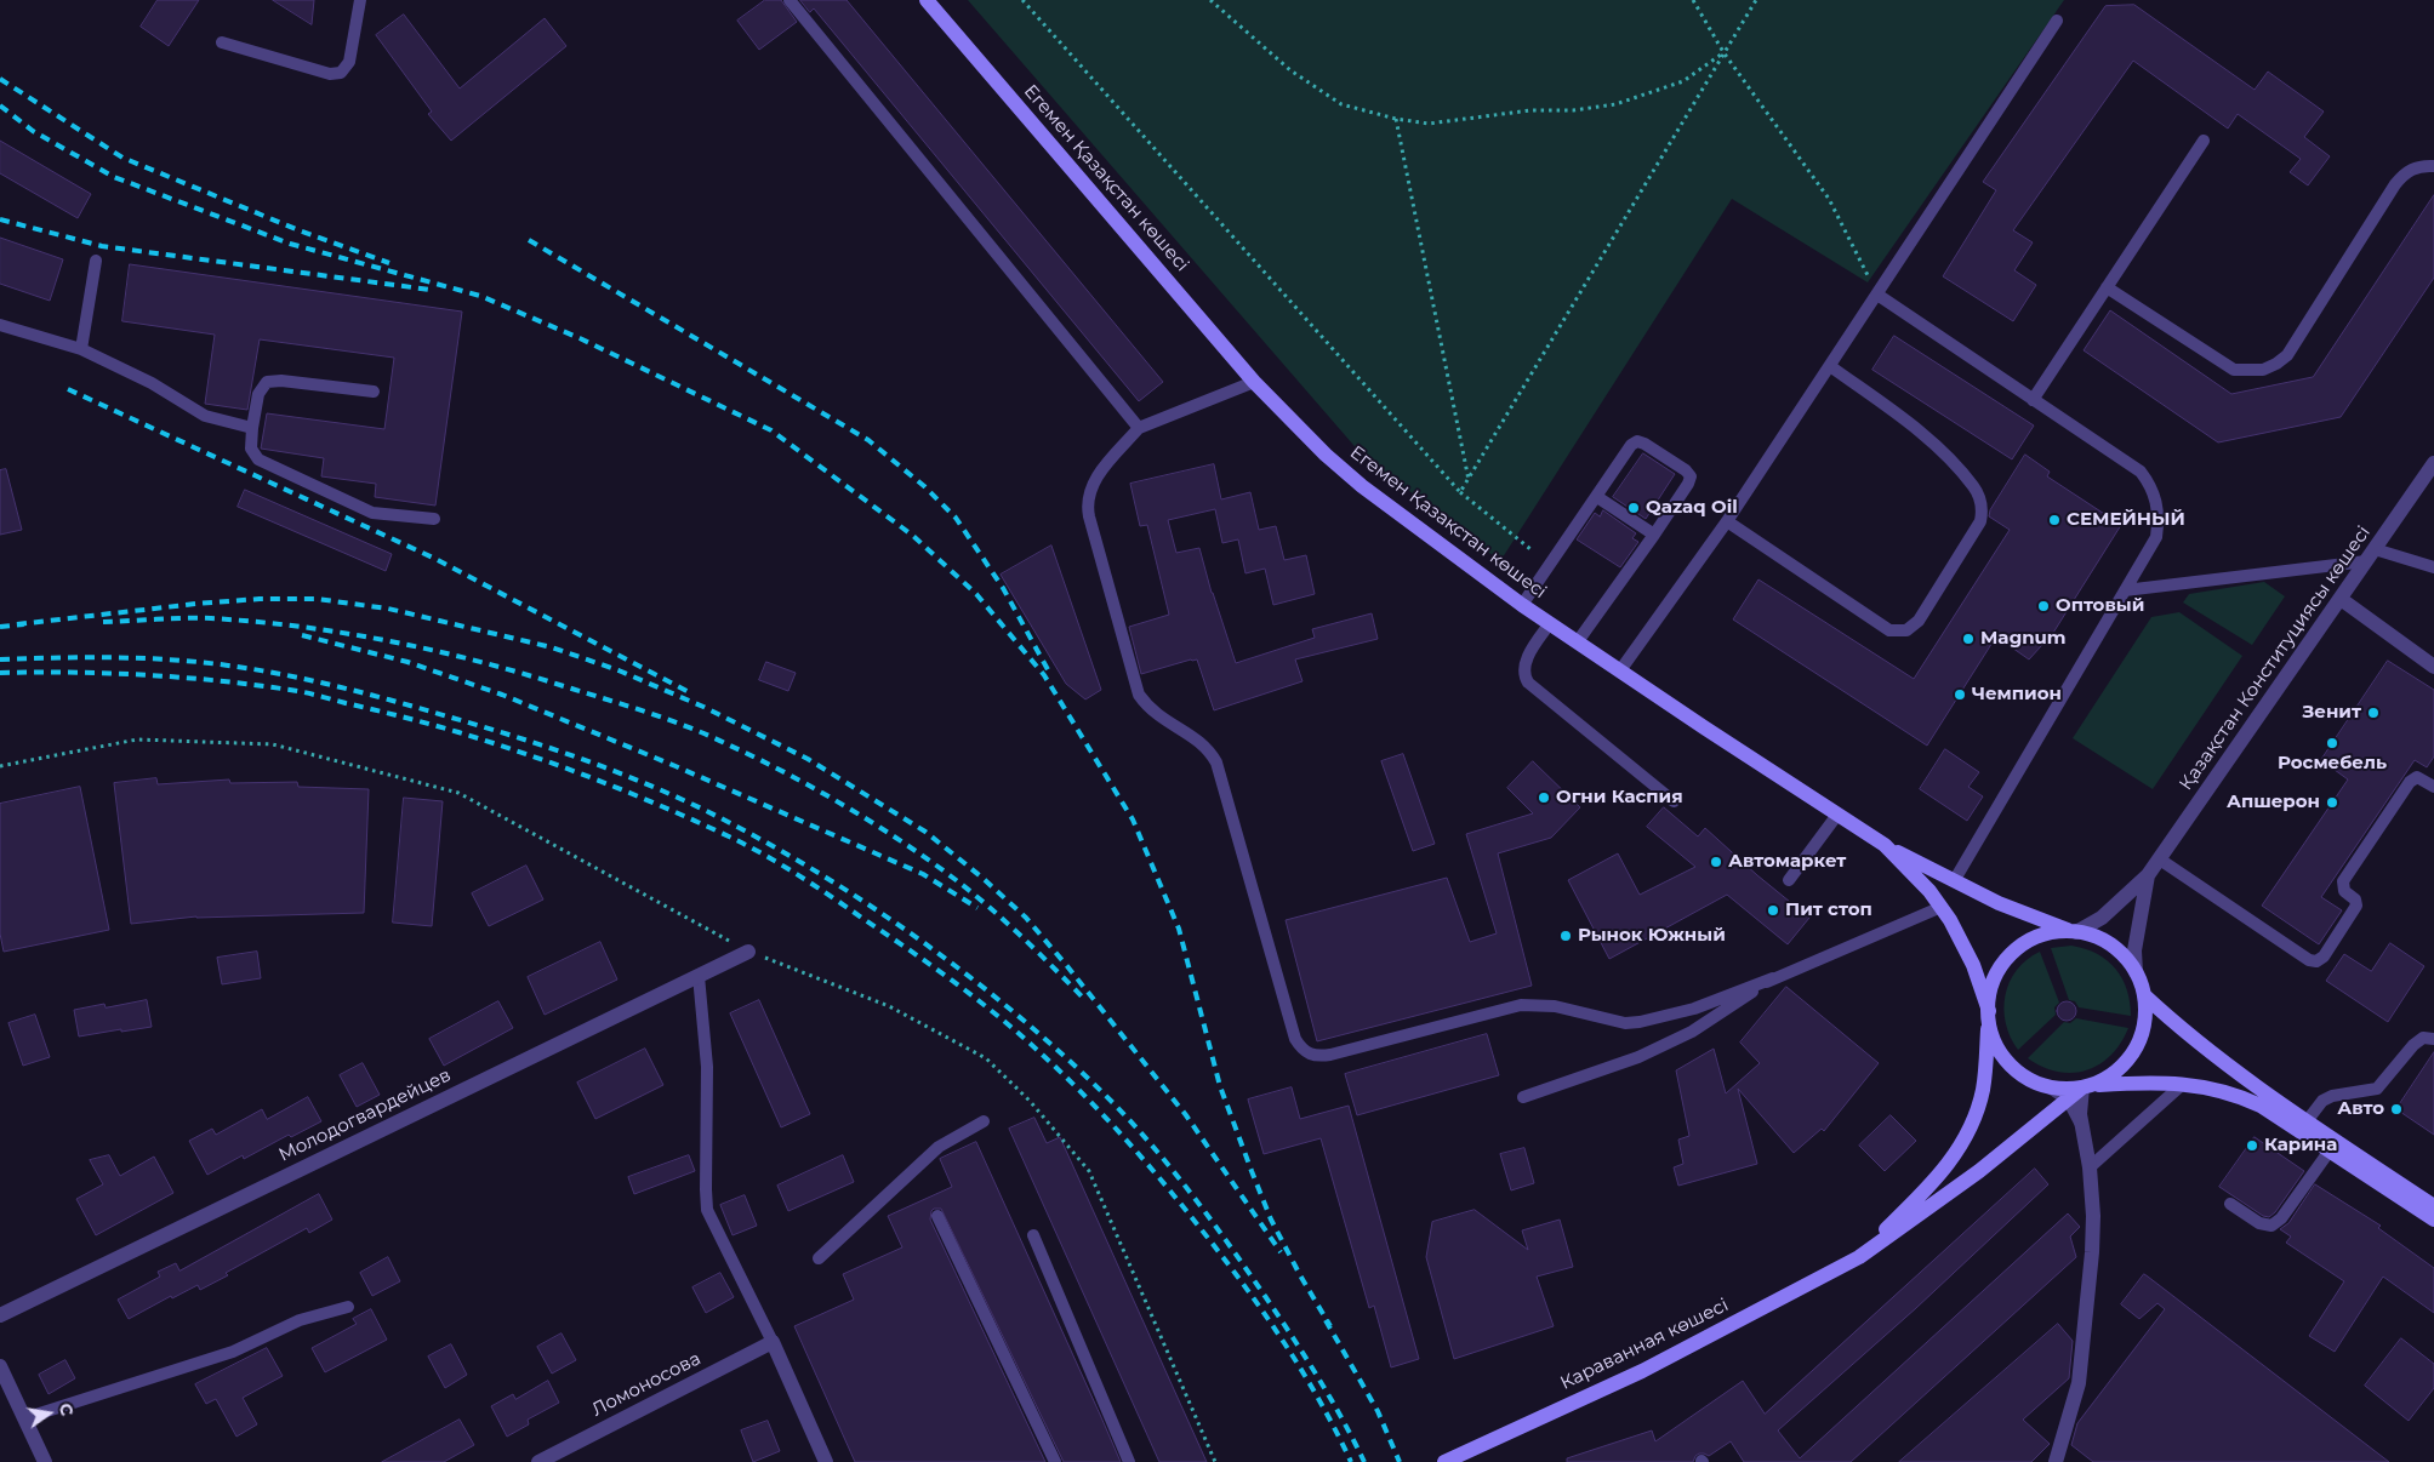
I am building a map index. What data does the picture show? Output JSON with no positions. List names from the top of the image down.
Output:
{
  "streets": {
    "main road": ["Егемен Қазақстан көшесі", "Караванная көшесі"],
    "street": ["Қазақстан Конституциясы көшесі", "Молодогвардейцев", "Ломоносова"]
  },
  "crossings": [
    ["Егемен Қазақстан көшесі", "Қазақстан Конституциясы көшесі"],
    ["Егемен Қазақстан көшесі", "Караванная көшесі"],
    ["Қазақстан Конституциясы көшесі", "Караванная көшесі"]
  ],
  "places": [
    "Qazaq Oil",
    "СЕМЕЙНЫЙ",
    "Оптовый",
    "Magnum",
    "Чемпион",
    "Зенит",
    "Росмебель",
    "Огни Каспия",
    "Апшерон",
    "Автомаркет",
    "Пит стоп",
    "Рынок Южный",
    "Авто",
    "Карина"
  ],
  "north": "right"
}
